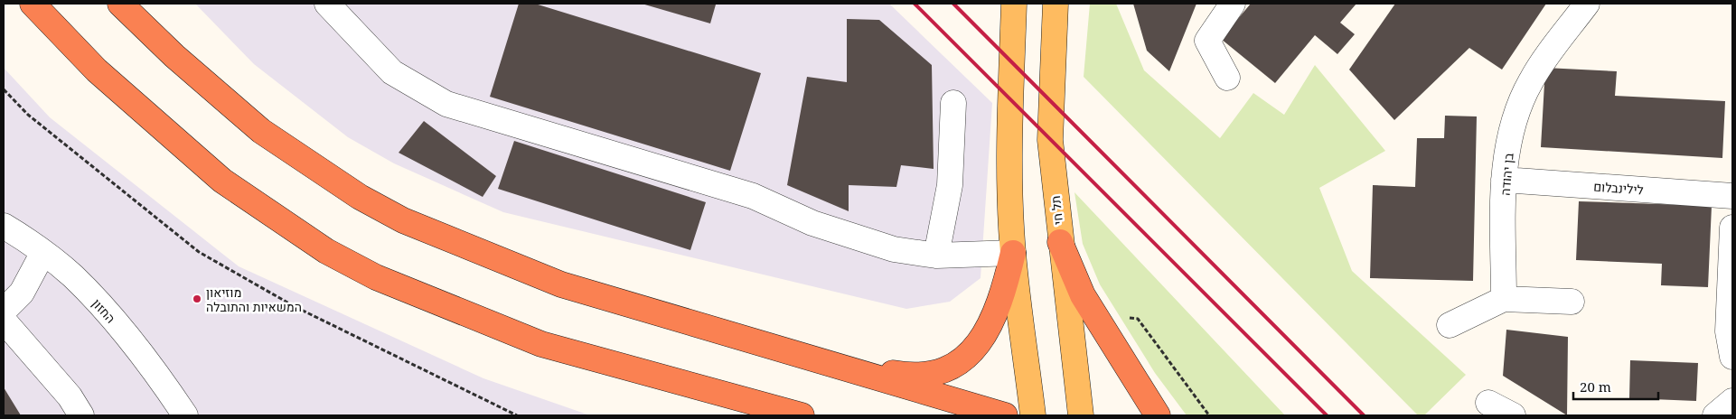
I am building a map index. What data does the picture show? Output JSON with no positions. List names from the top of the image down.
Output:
{
  "streets": {
    "main road": ["תל חי"],
    "street": ["בן יהודה", "לילינבלום", "החזון"]
  },
  "crossings": [
    ["בן יהודה", "לילינבלום"]
  ],
  "places": ["מוזיאון המשאיות והתובלה"],
  "scale_bar": "20 m"
}
